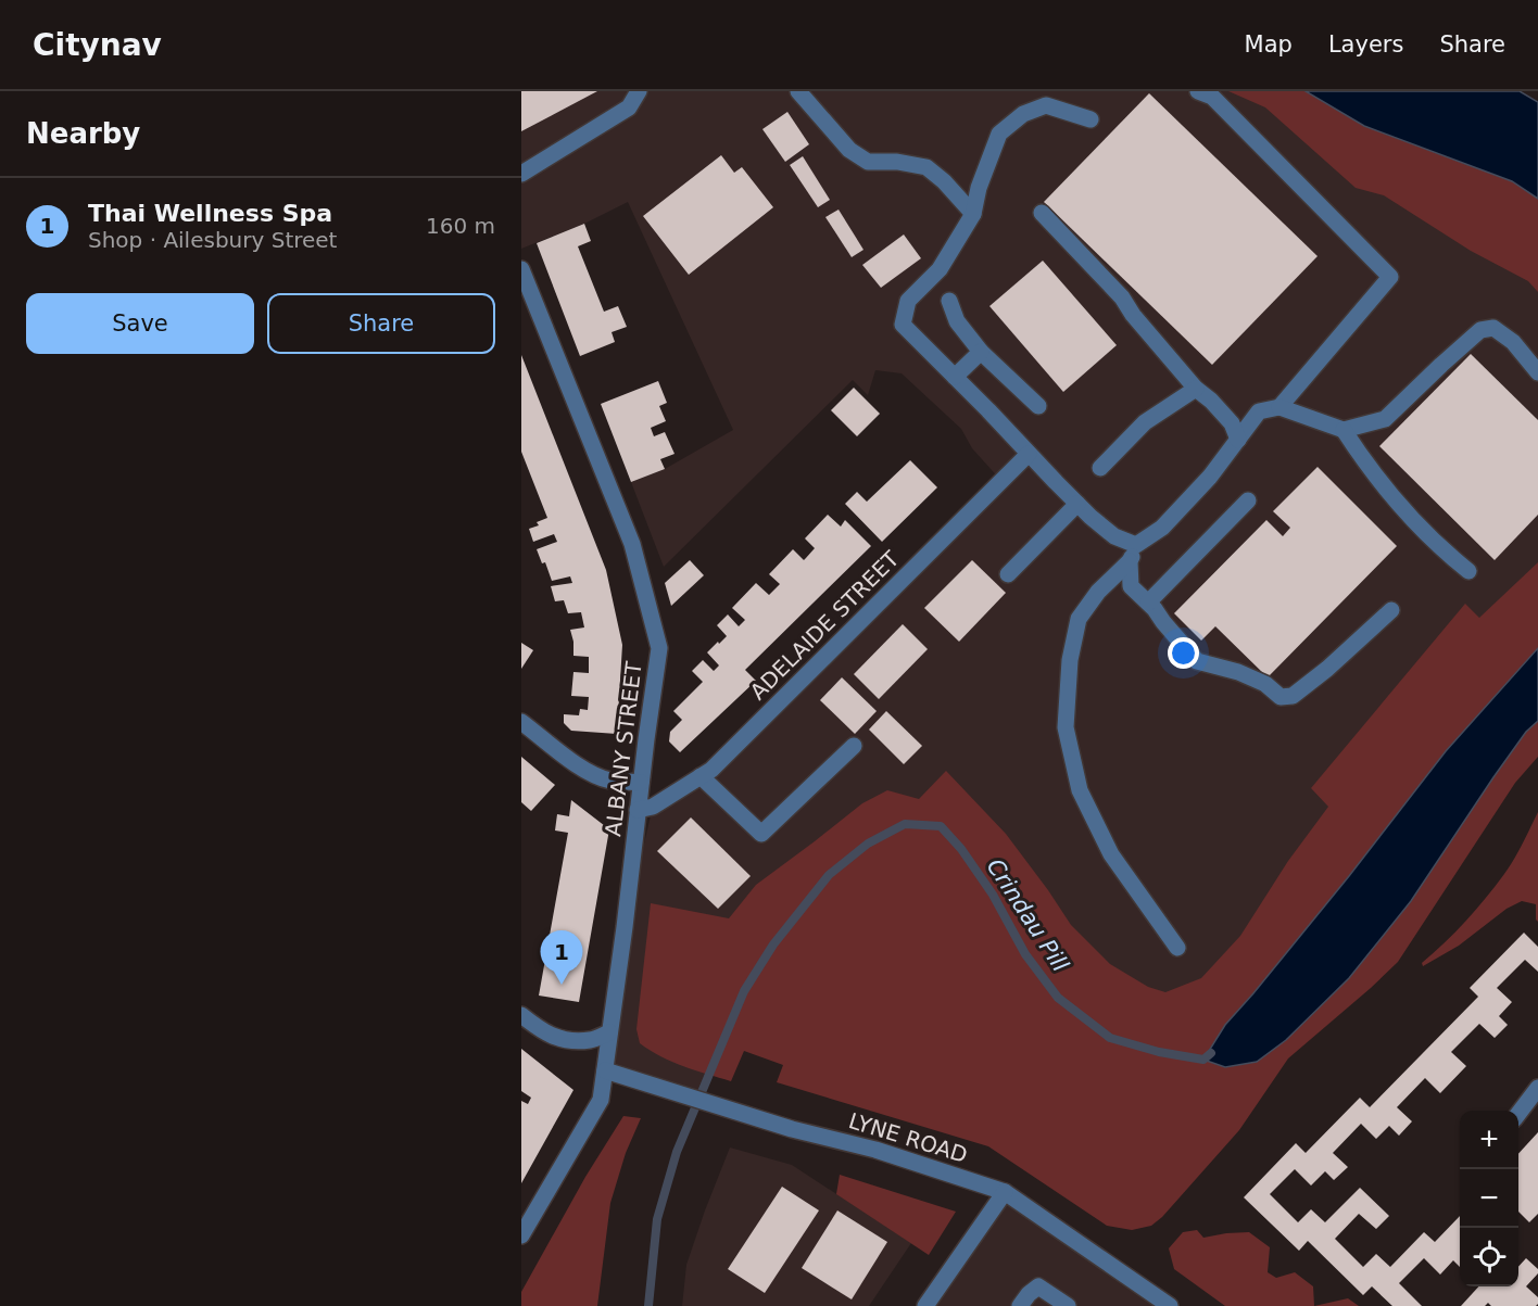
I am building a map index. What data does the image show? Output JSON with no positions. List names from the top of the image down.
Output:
{
  "streets": {
    "street": ["ADELAIDE STREET", "ALBANY STREET", "LYNE ROAD"]
  },
  "crossings": [
    ["ADELAIDE STREET", "ALBANY STREET"],
    ["ALBANY STREET", "LYNE ROAD"]
  ],
  "water": ["Crindau Pill"],
  "page": {
    "header": "Citynav",
    "nav": ["Map", "Layers", "Share"],
    "heading": "Nearby",
    "list": [
      {
        "mark": "1",
        "name": "Thai Wellness Spa",
        "note": "Shop · Ailesbury Street",
        "value": "160 m"
      }
    ],
    "buttons": ["Save", "Share"],
    "pins": "1",
    "map_buttons": ["+", "−"]
  }
}
